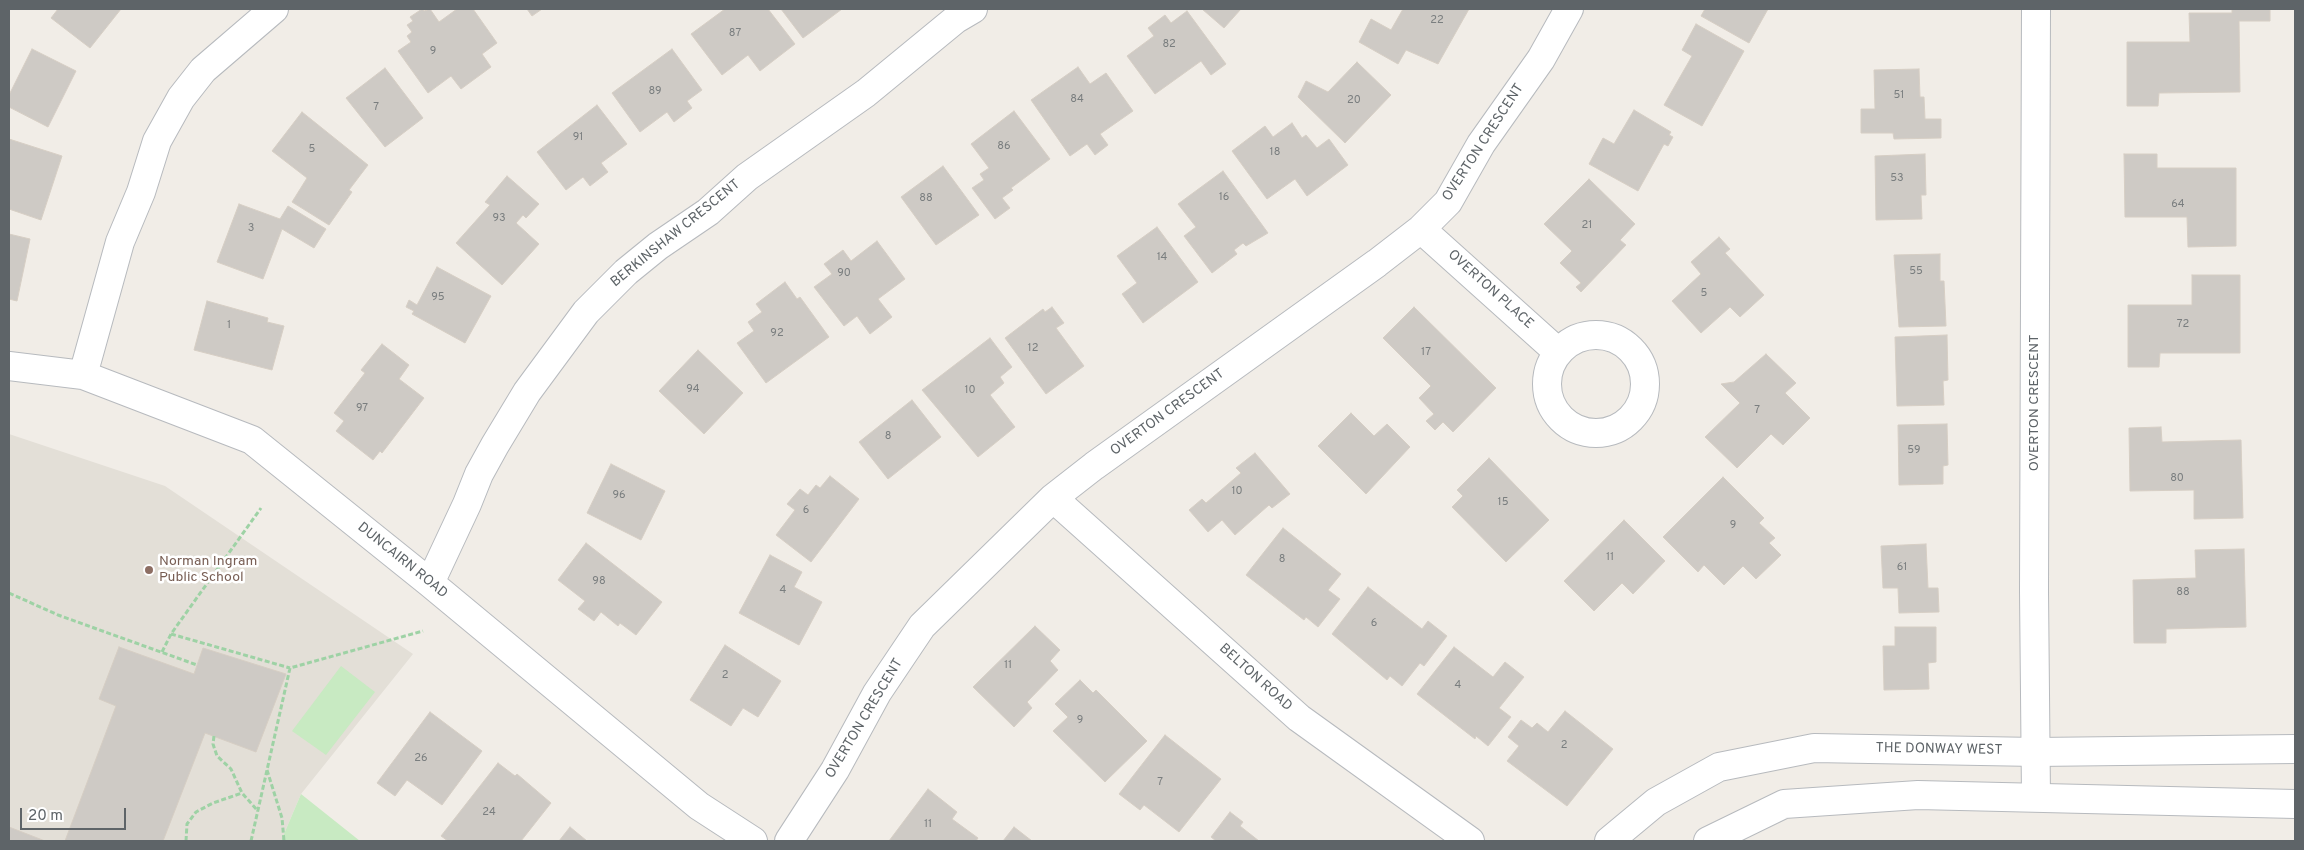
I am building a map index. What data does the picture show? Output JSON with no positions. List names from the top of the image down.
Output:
{
  "streets": {
    "street": [
      "OVERTON CRESCENT",
      "BERKINSHAW CRESCENT",
      "OVERTON PLACE",
      "DUNCAIRN ROAD",
      "BELTON ROAD",
      "THE DONWAY WEST"
    ]
  },
  "crossings": [
    ["OVERTON CRESCENT", "OVERTON PLACE"],
    ["OVERTON CRESCENT", "BELTON ROAD"],
    ["OVERTON CRESCENT", "THE DONWAY WEST"],
    ["BERKINSHAW CRESCENT", "DUNCAIRN ROAD"]
  ],
  "places": ["Norman Ingram Public School"],
  "house_numbers": [
    "22",
    "87",
    "82",
    "9",
    "89",
    "51",
    "84",
    "20",
    "7",
    "91",
    "86",
    "5",
    "18",
    "53",
    "16",
    "88",
    "64",
    "93",
    "21",
    "3",
    "14",
    "55",
    "90",
    "5",
    "95",
    "72",
    "1",
    "92",
    "12",
    "17",
    "94",
    "10",
    "97",
    "7",
    "8",
    "59",
    "80",
    "10",
    "96",
    "15",
    "6",
    "9",
    "11",
    "8",
    "61",
    "98",
    "4",
    "88",
    "6",
    "11",
    "2",
    "4",
    "9",
    "2",
    "26",
    "7",
    "24",
    "11"
  ],
  "scale_bar": "20 m"
}
